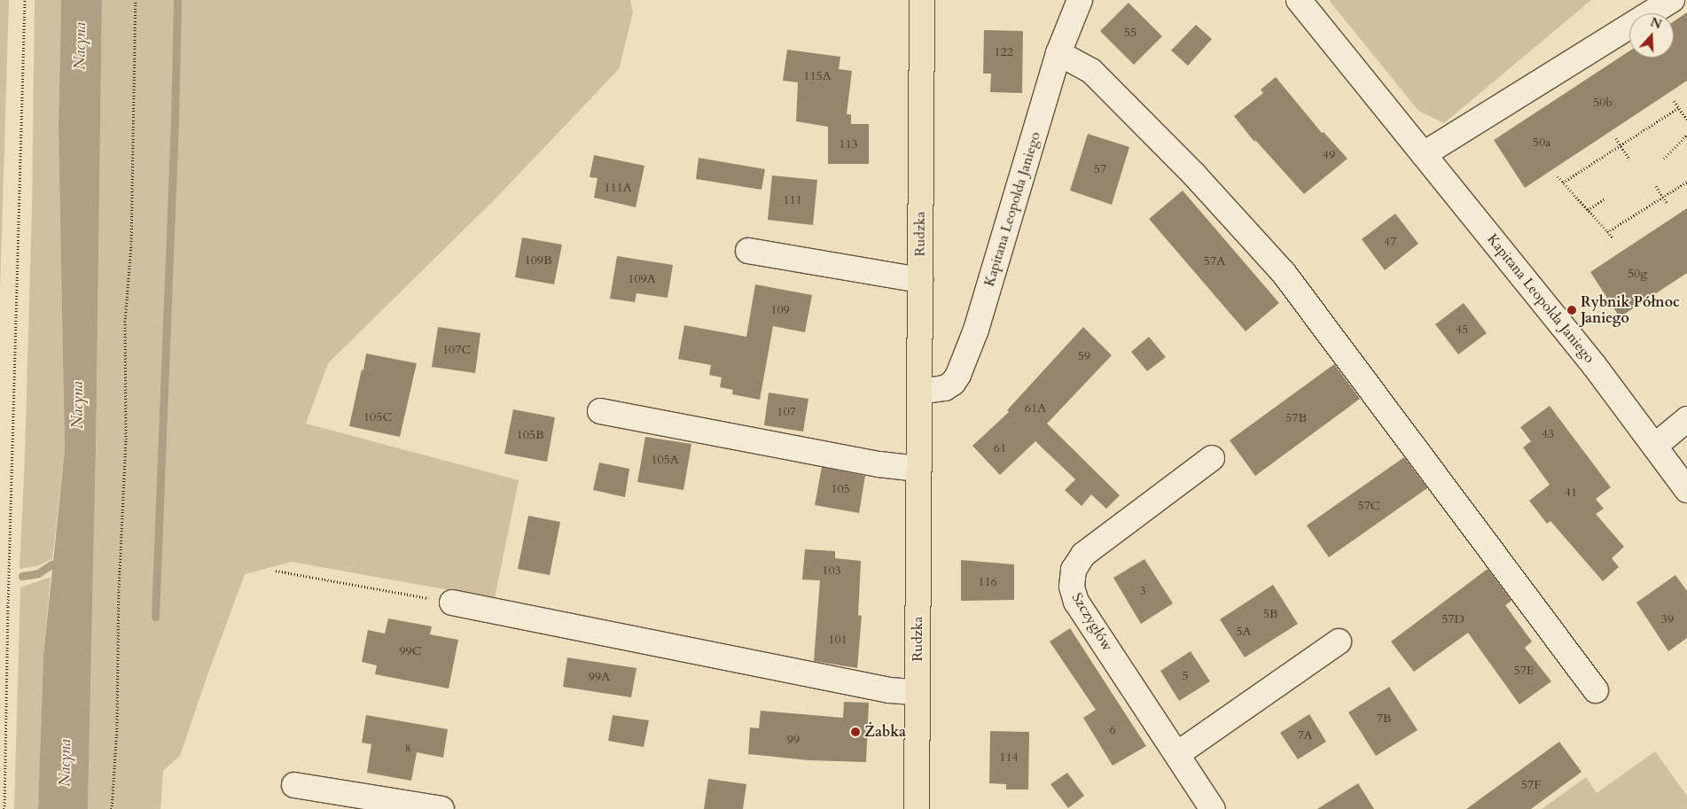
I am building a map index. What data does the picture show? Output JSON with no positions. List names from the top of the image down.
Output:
{
  "streets": {
    "main road": ["Rudzka"],
    "street": ["Kapitana Leopolda Janiego", "Szczygłów"]
  },
  "crossings": [
    ["Kapitana Leopolda Janiego", "Rudzka"]
  ],
  "water": ["Nacyna"],
  "places": ["Rybnik Północ Janiego", "Żabka"],
  "house_numbers": [
    "55",
    "122",
    "115A",
    "50b",
    "50a",
    "113",
    "49",
    "57",
    "111A",
    "111",
    "47",
    "109B",
    "57A",
    "50g",
    "109A",
    "109",
    "45",
    "107C",
    "59",
    "61A",
    "107",
    "105C",
    "57B",
    "43",
    "105B",
    "61",
    "105A",
    "105",
    "41",
    "57C",
    "103",
    "116",
    "3",
    "5B",
    "57D",
    "39",
    "5A",
    "101",
    "99C",
    "57E",
    "5",
    "99A",
    "7B",
    "6",
    "7A",
    "99",
    "8",
    "114",
    "57F"
  ],
  "north": "top"
}
